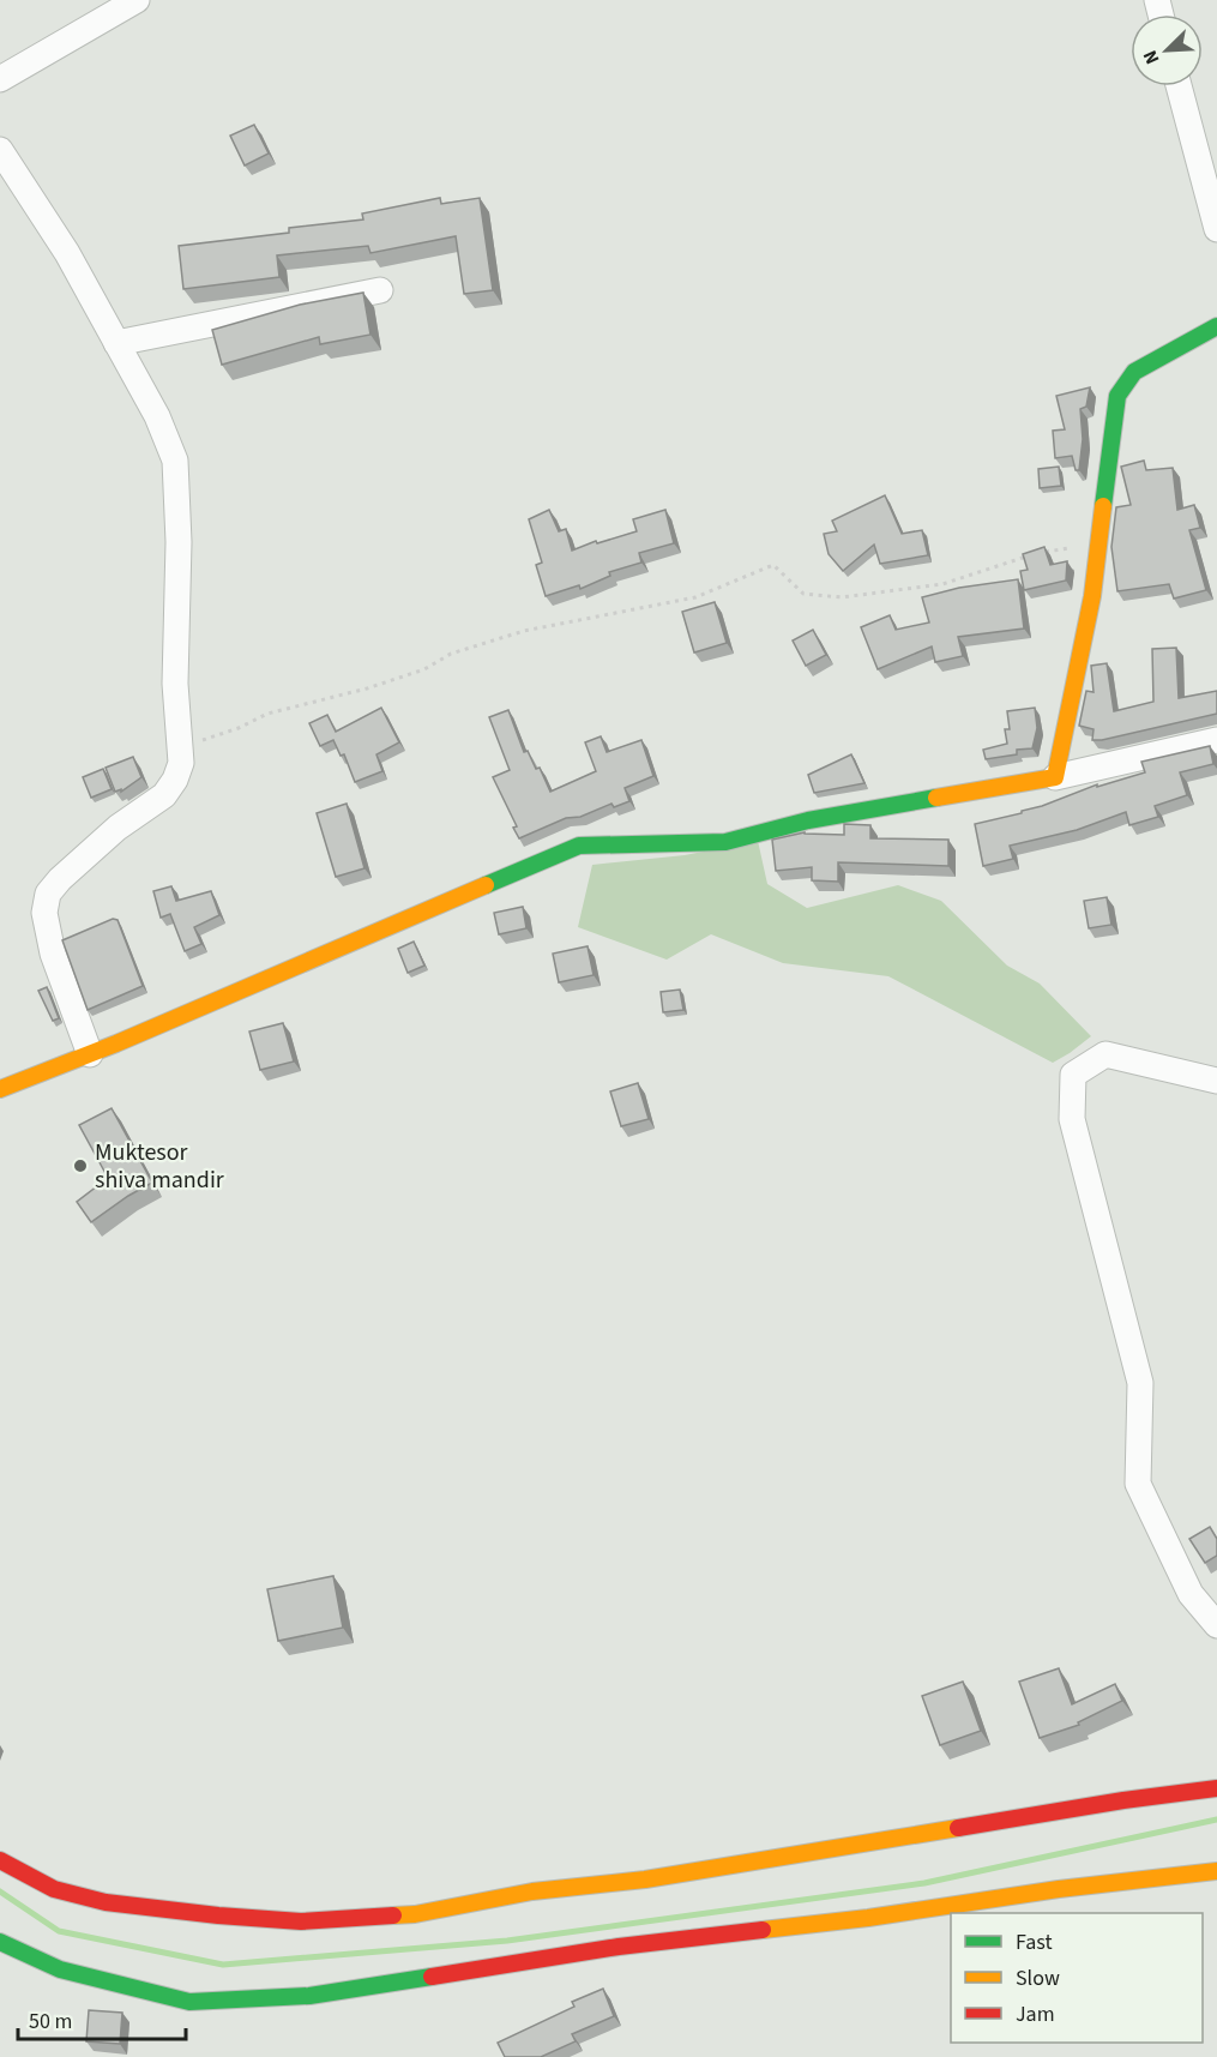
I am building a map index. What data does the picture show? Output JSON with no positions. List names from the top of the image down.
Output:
{
  "places": ["Muktesor shiva mandir"],
  "legend": ["Fast", "Slow", "Jam"],
  "scale_bar": "50 m",
  "north": "bottom left"
}
